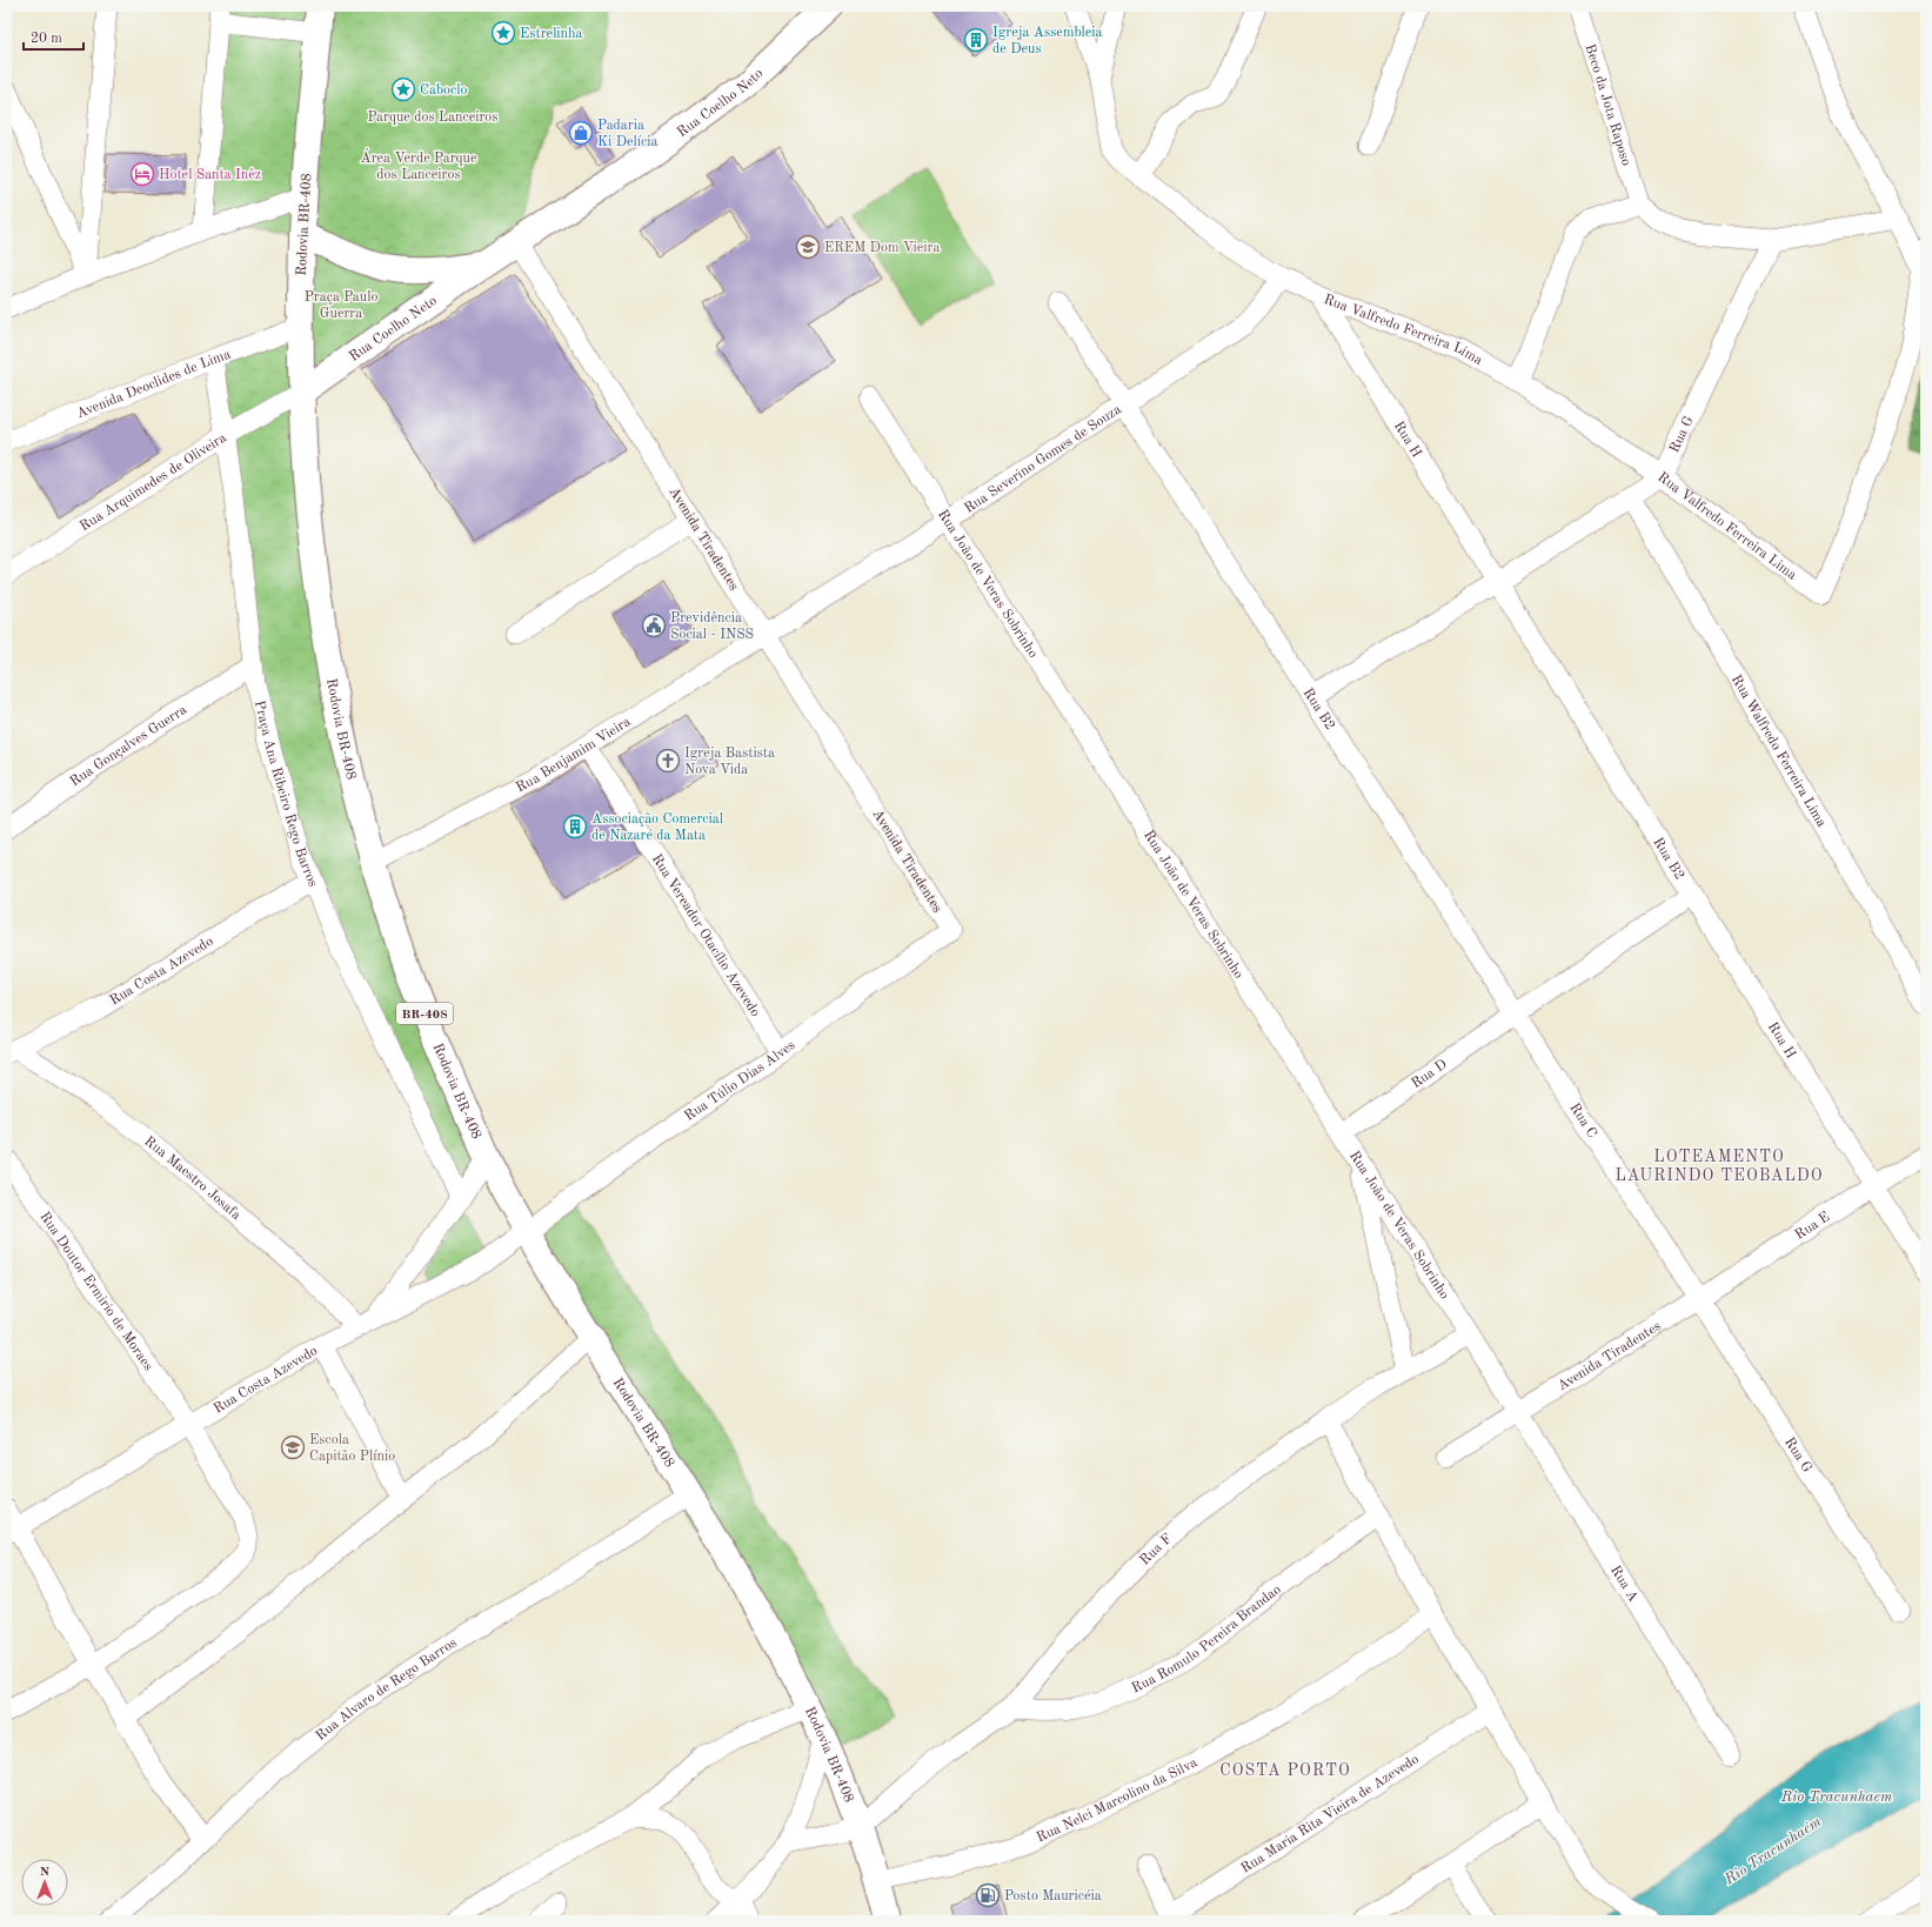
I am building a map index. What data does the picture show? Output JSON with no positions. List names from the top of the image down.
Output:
{
  "streets": {
    "main road": ["Rua Coelho Neto", "Rodovia BR-408", "BR-408"],
    "street": [
      "Beco da Jota Raposo",
      "Rua Valfredo Ferreira Lima",
      "Avenida Deoclides de Lima",
      "Rua G",
      "Rua H",
      "Rua Severino Gomes de Souza",
      "Rua Arquimedes de Oliveira",
      "Avenida Tiradentes",
      "Rua João de Veras Sobrinho",
      "Rua B2",
      "Rua Gonçalves Guerra",
      "Rua Walfredo Ferreira Lima",
      "Rua Benjamim Vieira",
      "Praça Ana Ribeiro Rego Barros",
      "Rua Vereador Otacílio Azevedo",
      "Rua Costa Azevedo",
      "Rua D",
      "Rua Túlio Dias Alves",
      "Rua C",
      "Rua Maestro Josafa",
      "Rua E",
      "Rua Doutor Ermirio de Moraes",
      "Rua F",
      "Rua A",
      "Rua Romulo Pereira Brandao",
      "Rua Alvaro de Rego Barros",
      "Rua Nelci Marcolino da Silva",
      "Rua Maria Rita Vieira de Azevedo"
    ]
  },
  "crossings": [
    ["Rua Coelho Neto", "Rodovia BR-408"],
    ["Rua Coelho Neto", "Rua Arquimedes de Oliveira"],
    ["Rua Coelho Neto", "Avenida Tiradentes"],
    ["Rodovia BR-408", "Avenida Deoclides de Lima"],
    ["Rodovia BR-408", "Rua Arquimedes de Oliveira"],
    ["Rodovia BR-408", "Rua Benjamim Vieira"],
    ["Rodovia BR-408", "Rua Costa Azevedo"],
    ["Rodovia BR-408", "Rua Túlio Dias Alves"],
    ["Rodovia BR-408", "Rua F"],
    ["Rodovia BR-408", "Rua Alvaro de Rego Barros"],
    ["Rodovia BR-408", "Rua Nelci Marcolino da Silva"],
    ["Rua Valfredo Ferreira Lima", "Rua G"],
    ["Rua Valfredo Ferreira Lima", "Rua H"],
    ["Rua Valfredo Ferreira Lima", "Rua Severino Gomes de Souza"],
    ["Avenida Deoclides de Lima", "Praça Ana Ribeiro Rego Barros"],
    ["Rua G", "Avenida Tiradentes"],
    ["Rua G", "Rua C"],
    ["Rua G", "Rua E"],
    ["Rua H", "Rua B2"],
    ["Rua H", "Rua D"],
    ["Rua H", "Rua E"],
    ["Rua Severino Gomes de Souza", "Avenida Tiradentes"],
    ["Rua Severino Gomes de Souza", "Rua João de Veras Sobrinho"],
    ["Rua Severino Gomes de Souza", "Rua B2"],
    ["Rua Severino Gomes de Souza", "Rua Benjamim Vieira"],
    ["Rua Arquimedes de Oliveira", "Praça Ana Ribeiro Rego Barros"],
    ["Avenida Tiradentes", "Rua João de Veras Sobrinho"],
    ["Avenida Tiradentes", "Rua Benjamim Vieira"],
    ["Avenida Tiradentes", "Rua Túlio Dias Alves"],
    ["Avenida Tiradentes", "Rua C"],
    ["Avenida Tiradentes", "Rua E"],
    ["Avenida Tiradentes", "Rua A"],
    ["Rua João de Veras Sobrinho", "Rua D"],
    ["Rua João de Veras Sobrinho", "Rua F"],
    ["Rua João de Veras Sobrinho", "Rua A"],
    ["Rua B2", "Rua D"],
    ["Rua B2", "Rua C"],
    ["Rua Gonçalves Guerra", "Praça Ana Ribeiro Rego Barros"],
    ["Rua Benjamim Vieira", "Rua Vereador Otacílio Azevedo"],
    ["Praça Ana Ribeiro Rego Barros", "Rua Costa Azevedo"],
    ["Rua Vereador Otacílio Azevedo", "Rua Túlio Dias Alves"],
    ["Rua Costa Azevedo", "Rua Túlio Dias Alves"],
    ["Rua Costa Azevedo", "Rua Maestro Josafa"],
    ["Rua Costa Azevedo", "Rua Doutor Ermirio de Moraes"],
    ["Rua D", "Rua C"],
    ["Rua C", "Rua E"],
    ["Rua F", "Rua Romulo Pereira Brandao"]
  ],
  "districts": ["LOTEAMENTO LAURINDO TEOBALDO", "COSTA PORTO"],
  "water": ["Rio Tracunhaem", "Rio Tracunhaém"],
  "parks": ["Parque dos Lanceiros", "Área Verde Parque dos Lanceiros", "Praça Paulo Guerra"],
  "places": {
    "place": ["Estrelinha", "Caboclo"],
    "building": ["Igreja Assembleia de Deus", "Associação Comercial de Nazaré da Mata"],
    "shop": ["Padaria Ki Delícia"],
    "hotel": ["Hotel Santa Inêz"],
    "school or university": ["EREM Dom Vieira", "Escola Capitão Plínio"],
    "public building": ["Previdência Social - INSS"],
    "church": ["Igreja Bastista Nova Vida"],
    "fuel station": ["Posto Mauricéia"]
  },
  "scale_bar": "20 m",
  "north": "top"
}
